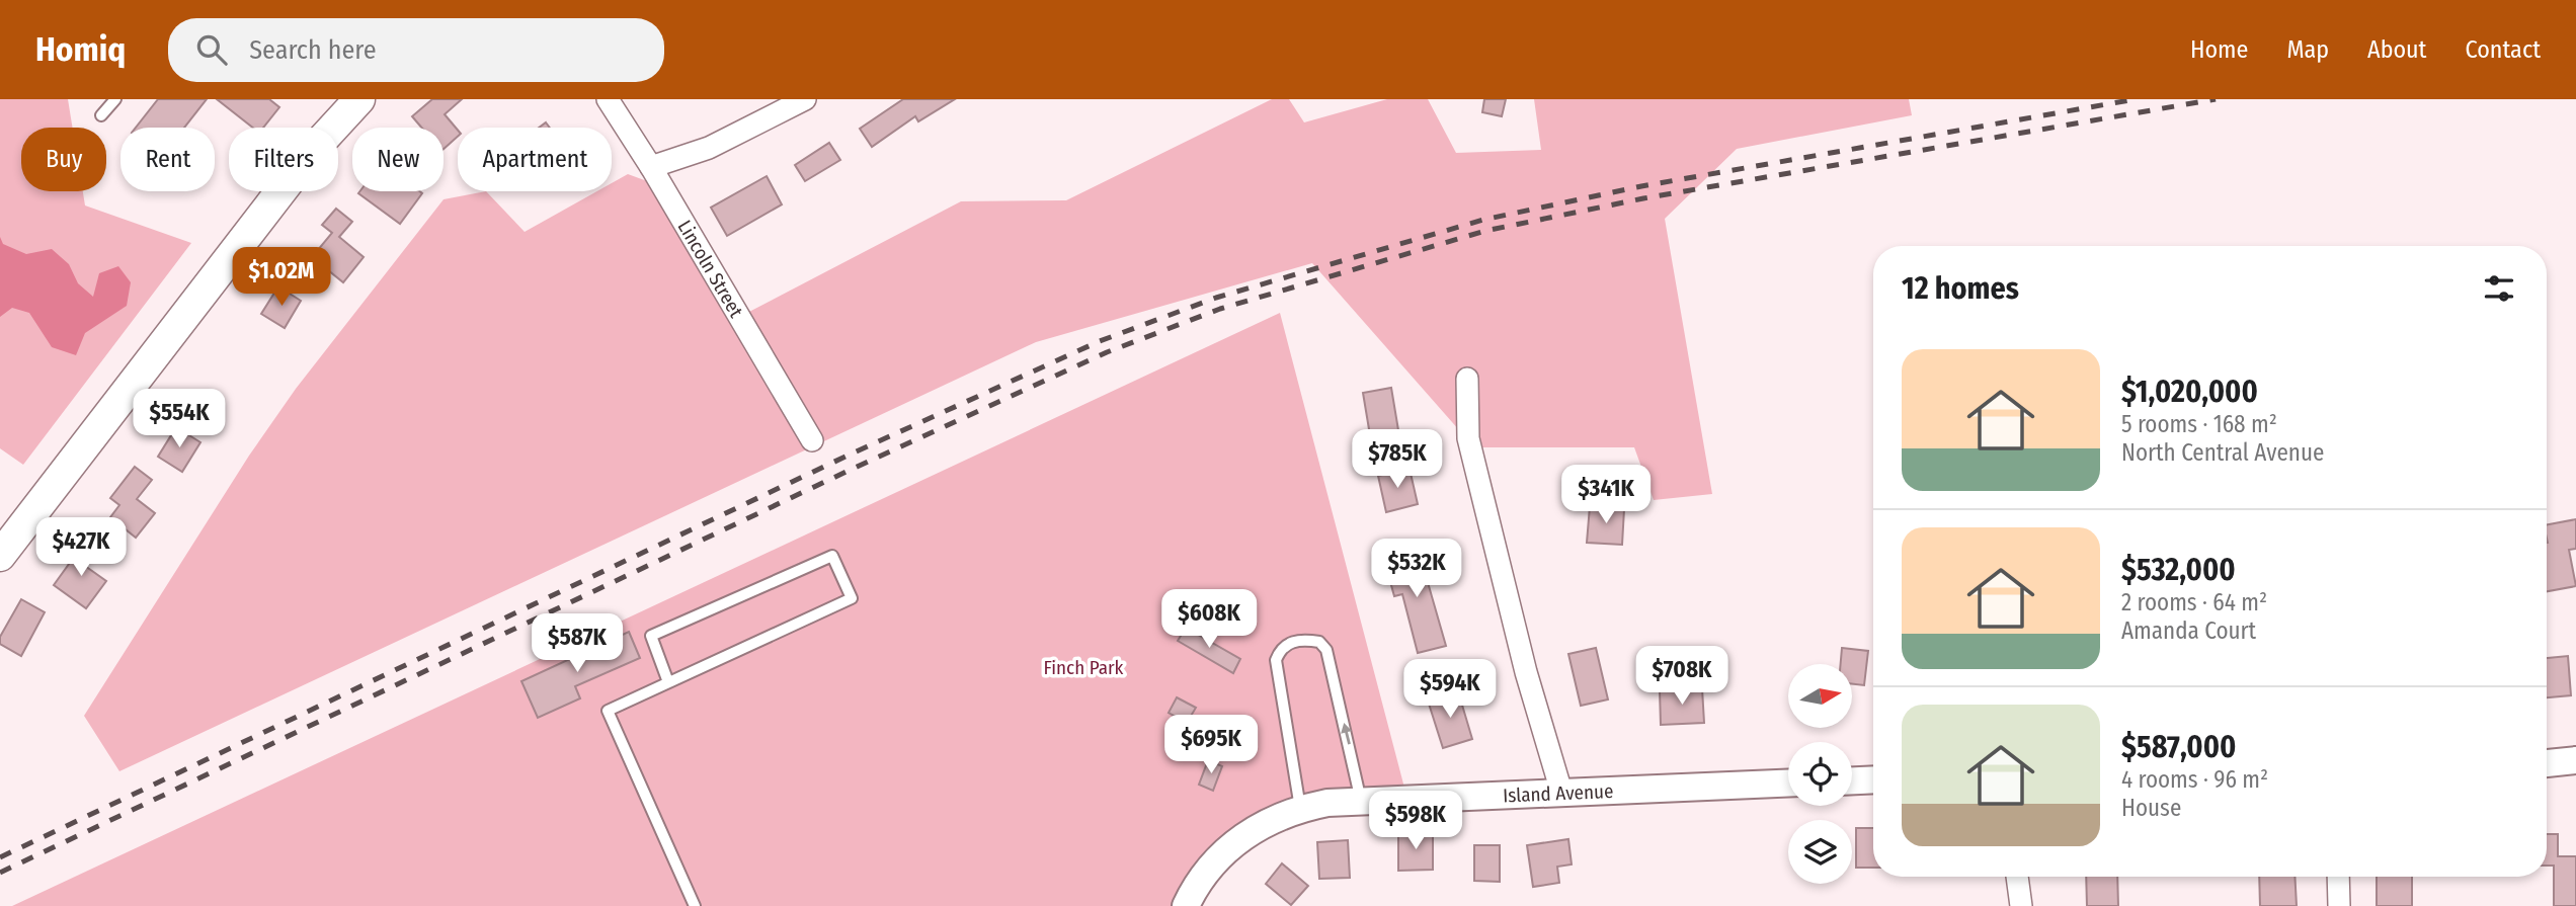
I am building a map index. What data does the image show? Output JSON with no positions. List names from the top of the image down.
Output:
{
  "streets": {
    "street": ["Lincoln Street", "Island Avenue"]
  },
  "parks": ["Finch Park"],
  "north": "right",
  "page": {
    "header": "Homiq",
    "search": "Search here",
    "nav": [
      "Home",
      "Map",
      "About",
      "Contact"
    ],
    "chip": [
      "Buy",
      "Rent",
      "Filters",
      "New",
      "Apartment"
    ],
    "heading": "12 homes",
    "price": [
      "$1.02M",
      "$554K",
      "$785K",
      "$341K",
      "$427K",
      "$532K",
      "$608K",
      "$587K",
      "$708K",
      "$594K",
      "$695K",
      "$598K"
    ],
    "list": [
      {
        "name": "$1,020,000",
        "note": "5 rooms · 168 m² · North Central Avenue"
      },
      {
        "name": "$532,000",
        "note": "2 rooms · 64 m² · Amanda Court"
      },
      {
        "name": "$587,000",
        "note": "4 rooms · 96 m² · House"
      }
    ]
  }
}
